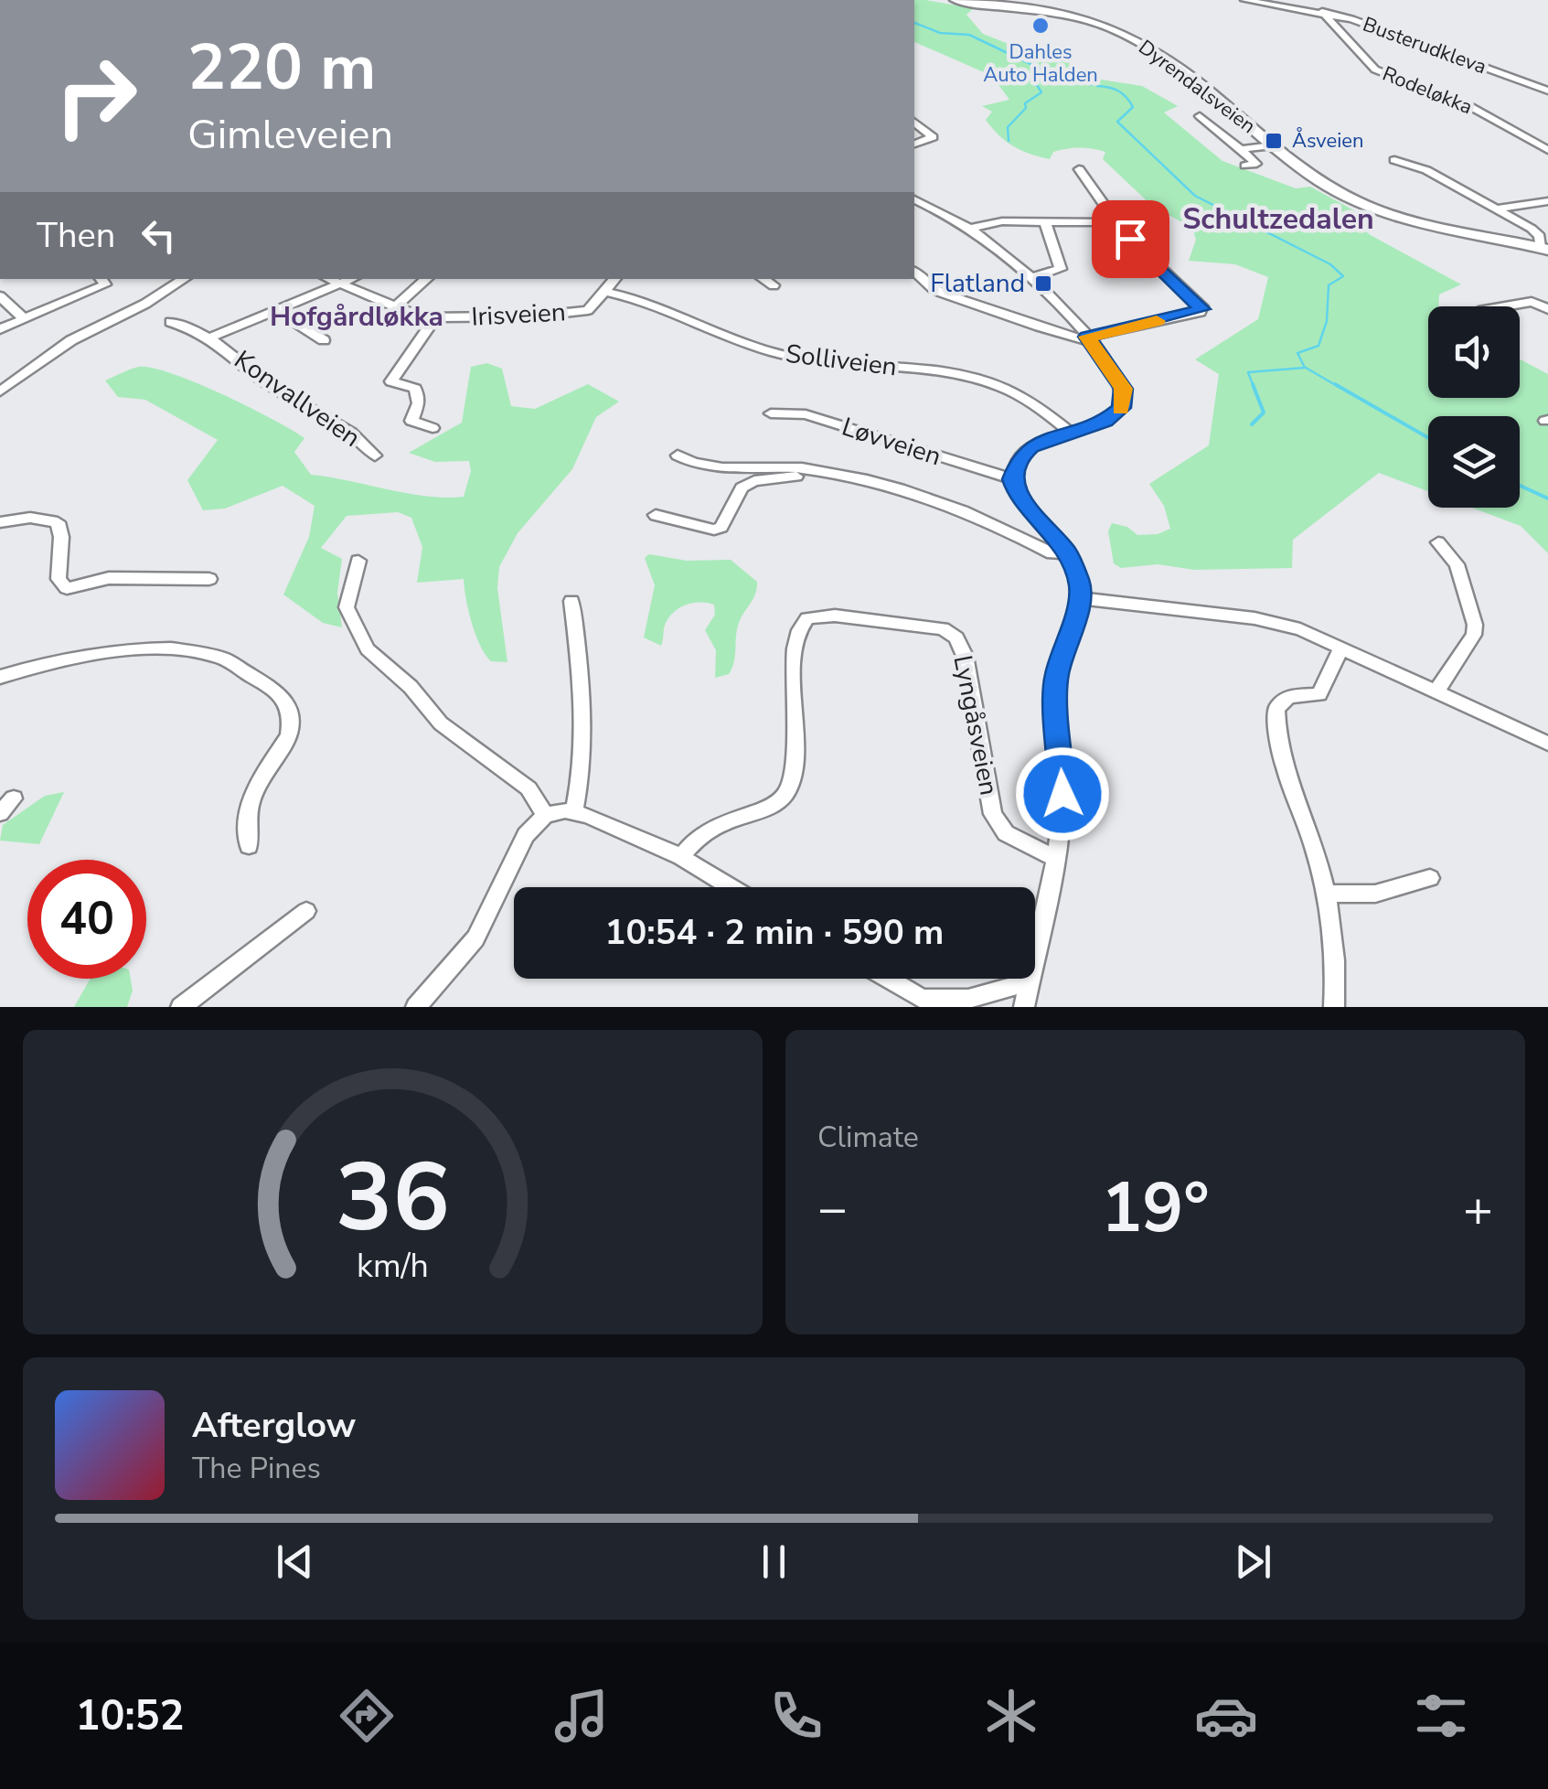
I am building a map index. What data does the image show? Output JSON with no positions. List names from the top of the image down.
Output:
{
  "streets": {
    "main road": ["Dyrendalsveien"],
    "street": [
      "Busterudkleva",
      "Rodeløkka",
      "Irisveien",
      "Solliveien",
      "Konvallveien",
      "Løvveien",
      "Lyngåsveien"
    ]
  },
  "crossings": [
    ["Busterudkleva", "Rodeløkka"],
    ["Irisveien", "Solliveien"]
  ],
  "districts": ["Schultzedalen", "Hofgårdløkka"],
  "places": {
    "other": ["Dahles Auto Halden"],
    "transit": ["Åsveien", "Flatland"]
  },
  "page": {
    "turn": ["220 m", "Gimleveien"],
    "then": "Then",
    "limit": "40",
    "trip": "10:54 · 2 min · 590 m",
    "tile": "Climate",
    "heat": ["−", "19°", "+"],
    "song": ["Afterglow", "The Pines"],
    "tabs": "10:52",
    "gauge": ["36", "km/h"]
  }
}
